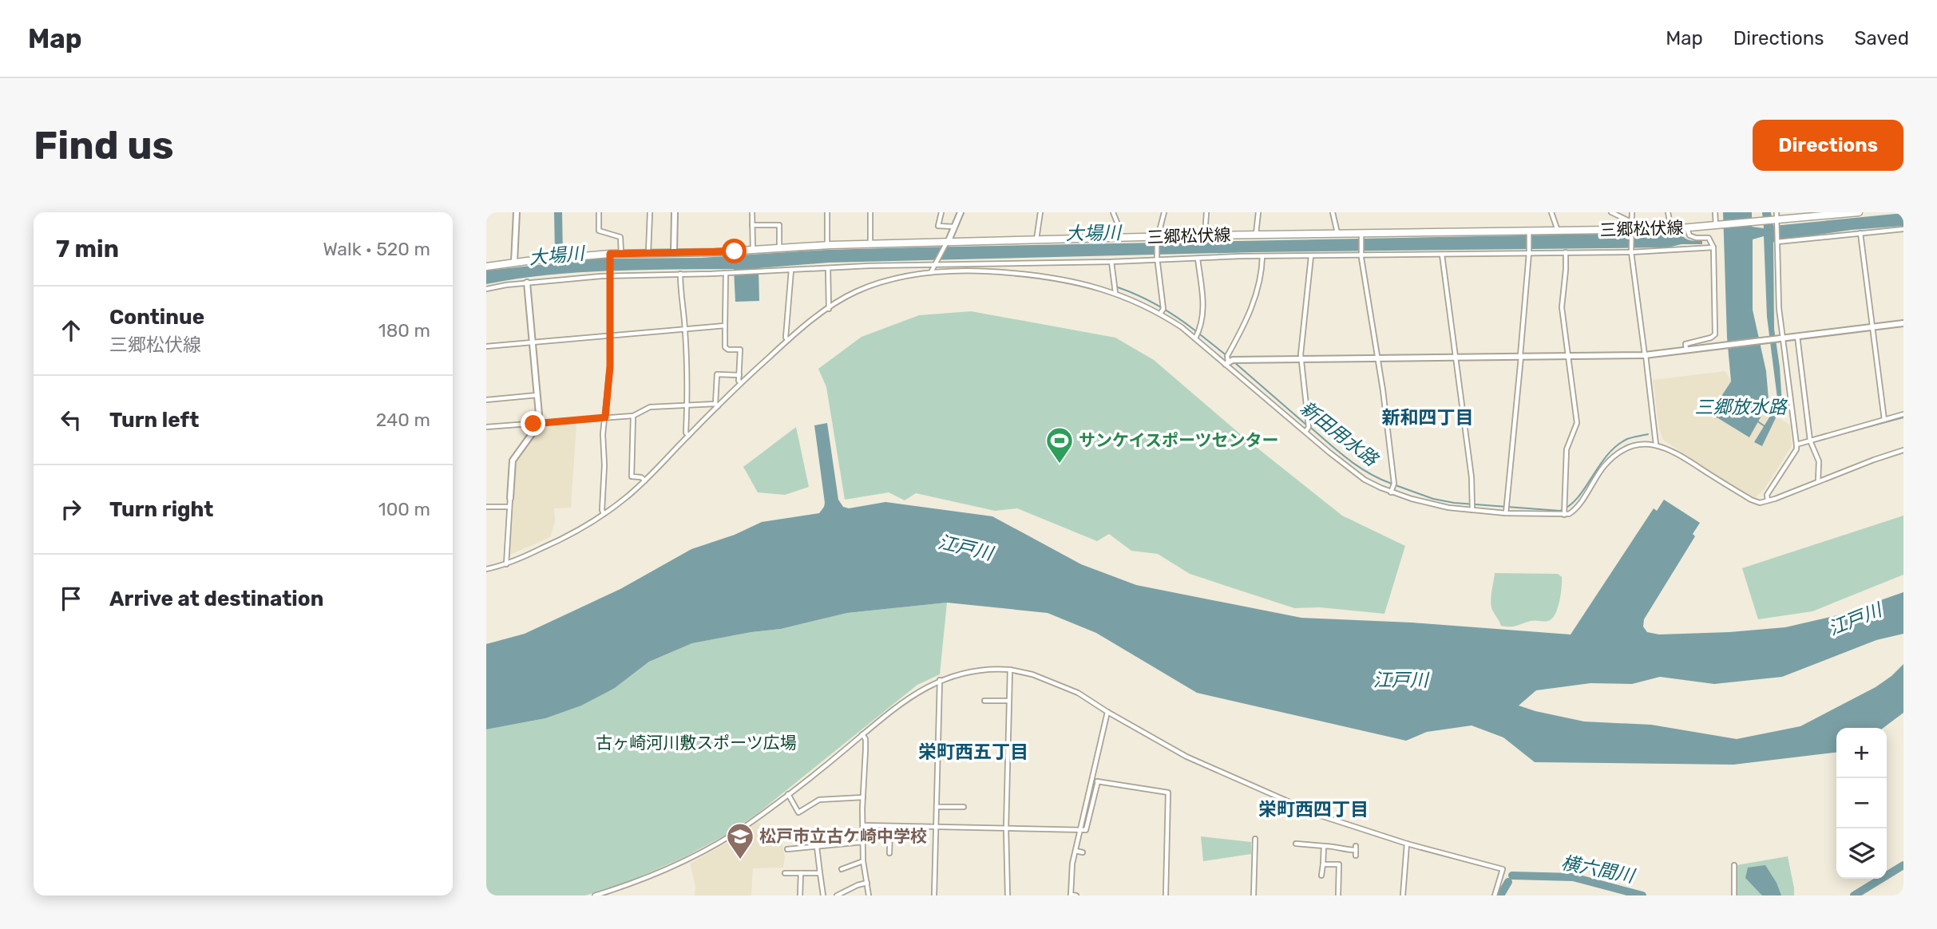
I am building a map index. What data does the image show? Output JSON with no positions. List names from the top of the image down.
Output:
{
  "streets": {
    "main road": ["三郷松伏線"]
  },
  "districts": ["新和四丁目", "栄町西五丁目", "栄町西四丁目"],
  "water": [
    "大場川",
    "三郷放水路",
    "新田用水路",
    "江戸川",
    "横六間川"
  ],
  "parks": ["古ヶ崎河川敷スポーツ広場"],
  "places": {
    "sports": ["サンケイスポーツセンター"],
    "school or university": ["松戸市立古ケ崎中学校"]
  },
  "page": {
    "header": "Map",
    "nav": ["Map", "Directions", "Saved"],
    "buttons": "Directions",
    "title": "Find us",
    "heading": ["7 min", "Walk · 520 m"],
    "list": [
      ["Continue", "三郷松伏線", "180 m"],
      ["Turn left", "240 m"],
      ["Turn right", "100 m"],
      "Arrive at destination"
    ],
    "map_buttons": ["+", "−"]
  }
}
